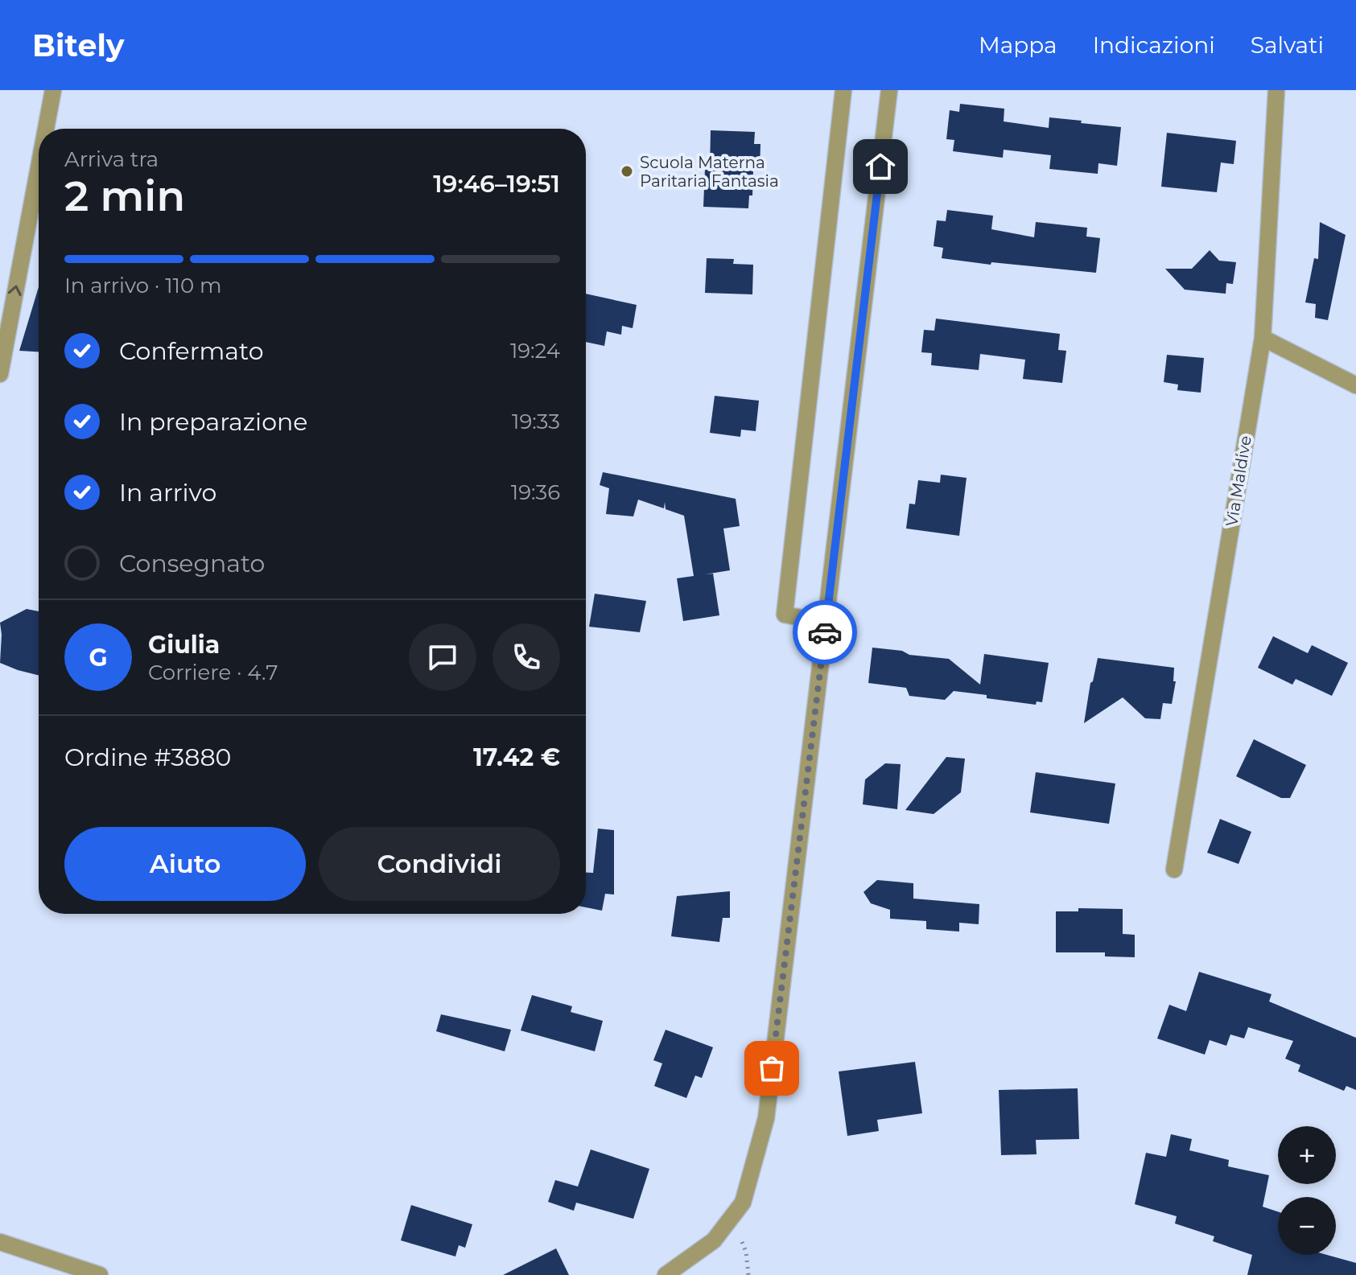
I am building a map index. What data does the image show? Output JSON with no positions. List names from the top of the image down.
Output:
{
  "streets": {
    "street": ["Via Maldive"]
  },
  "places": ["Scuola Materna Paritaria Fantasia"],
  "page": {
    "header": "Bitely",
    "nav": ["Mappa", "Indicazioni", "Salvati"],
    "heading": ["2 min", "Arriva tra", "19:46–19:51"],
    "panel": [
      "Giulia",
      "Corriere · 4.7",
      "Ordine #3880",
      "17.42 €"
    ],
    "bar": "In arrivo · 110 m",
    "list": [
      ["Confermato", "19:24"],
      ["In preparazione", "19:33"],
      ["In arrivo", "19:36"],
      "Consegnato"
    ],
    "round": "G",
    "buttons": ["Aiuto", "Condividi"],
    "map_buttons": ["+", "−"]
  }
}
